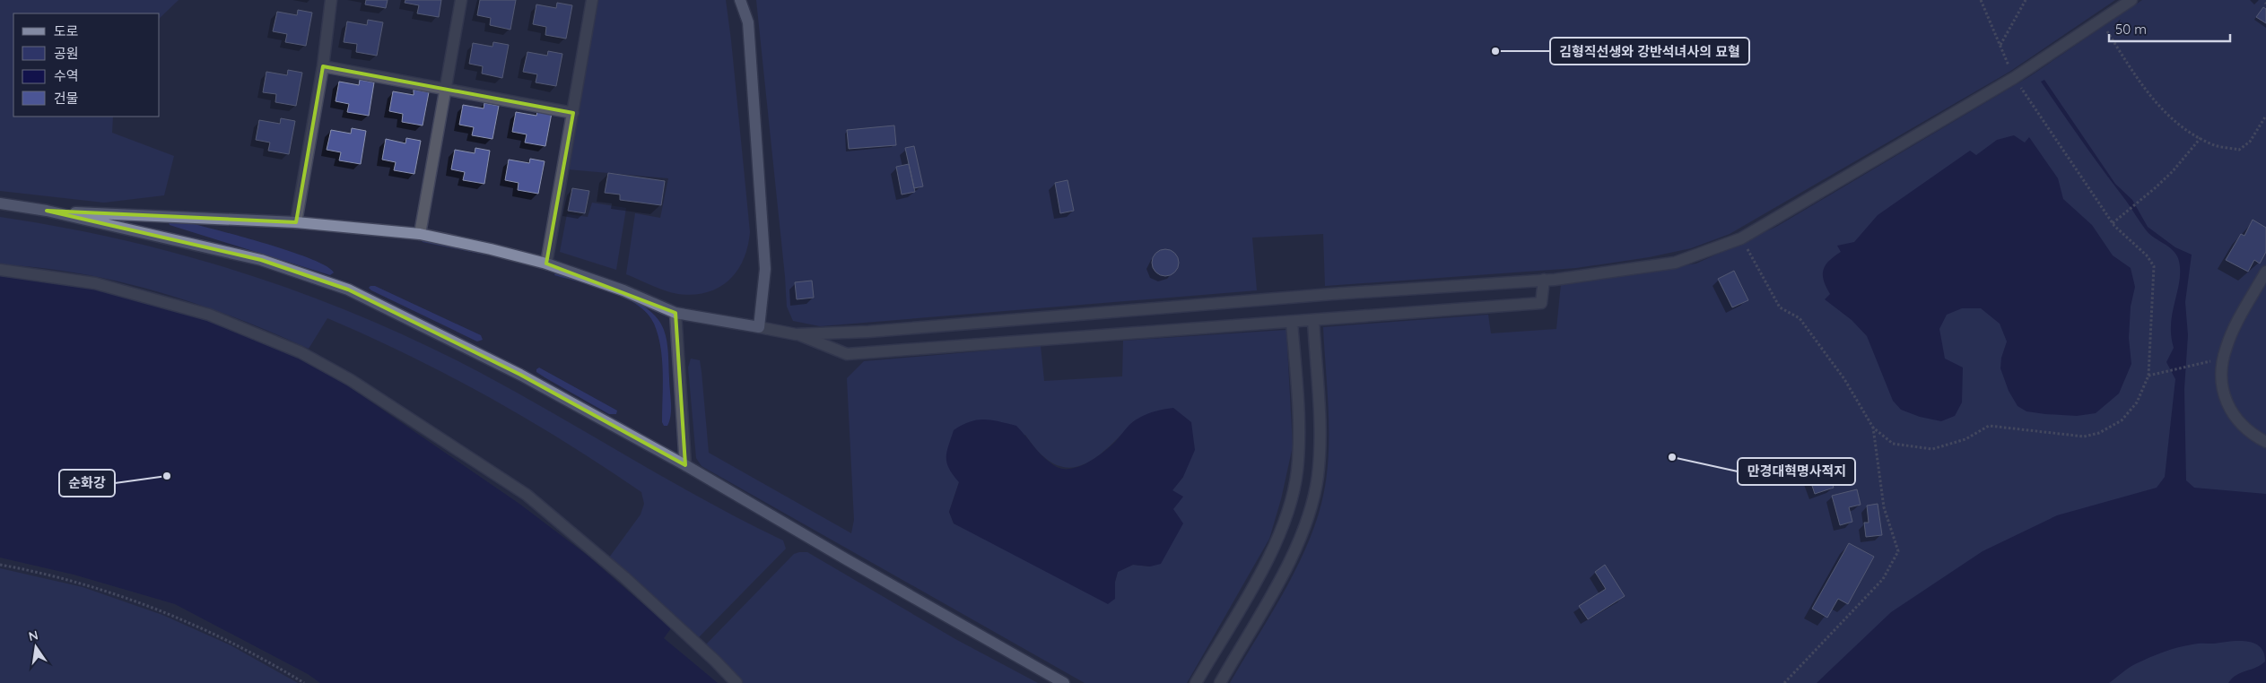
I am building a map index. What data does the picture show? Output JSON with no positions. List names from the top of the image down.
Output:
{
  "places": ["김형직선생와 강반석녀사의 묘혈", "만경대혁명사적지", "순화강"],
  "legend": [
    "도로",
    "공원",
    "수역",
    "건물"
  ],
  "scale_bar": "50 m",
  "north": "top"
}
